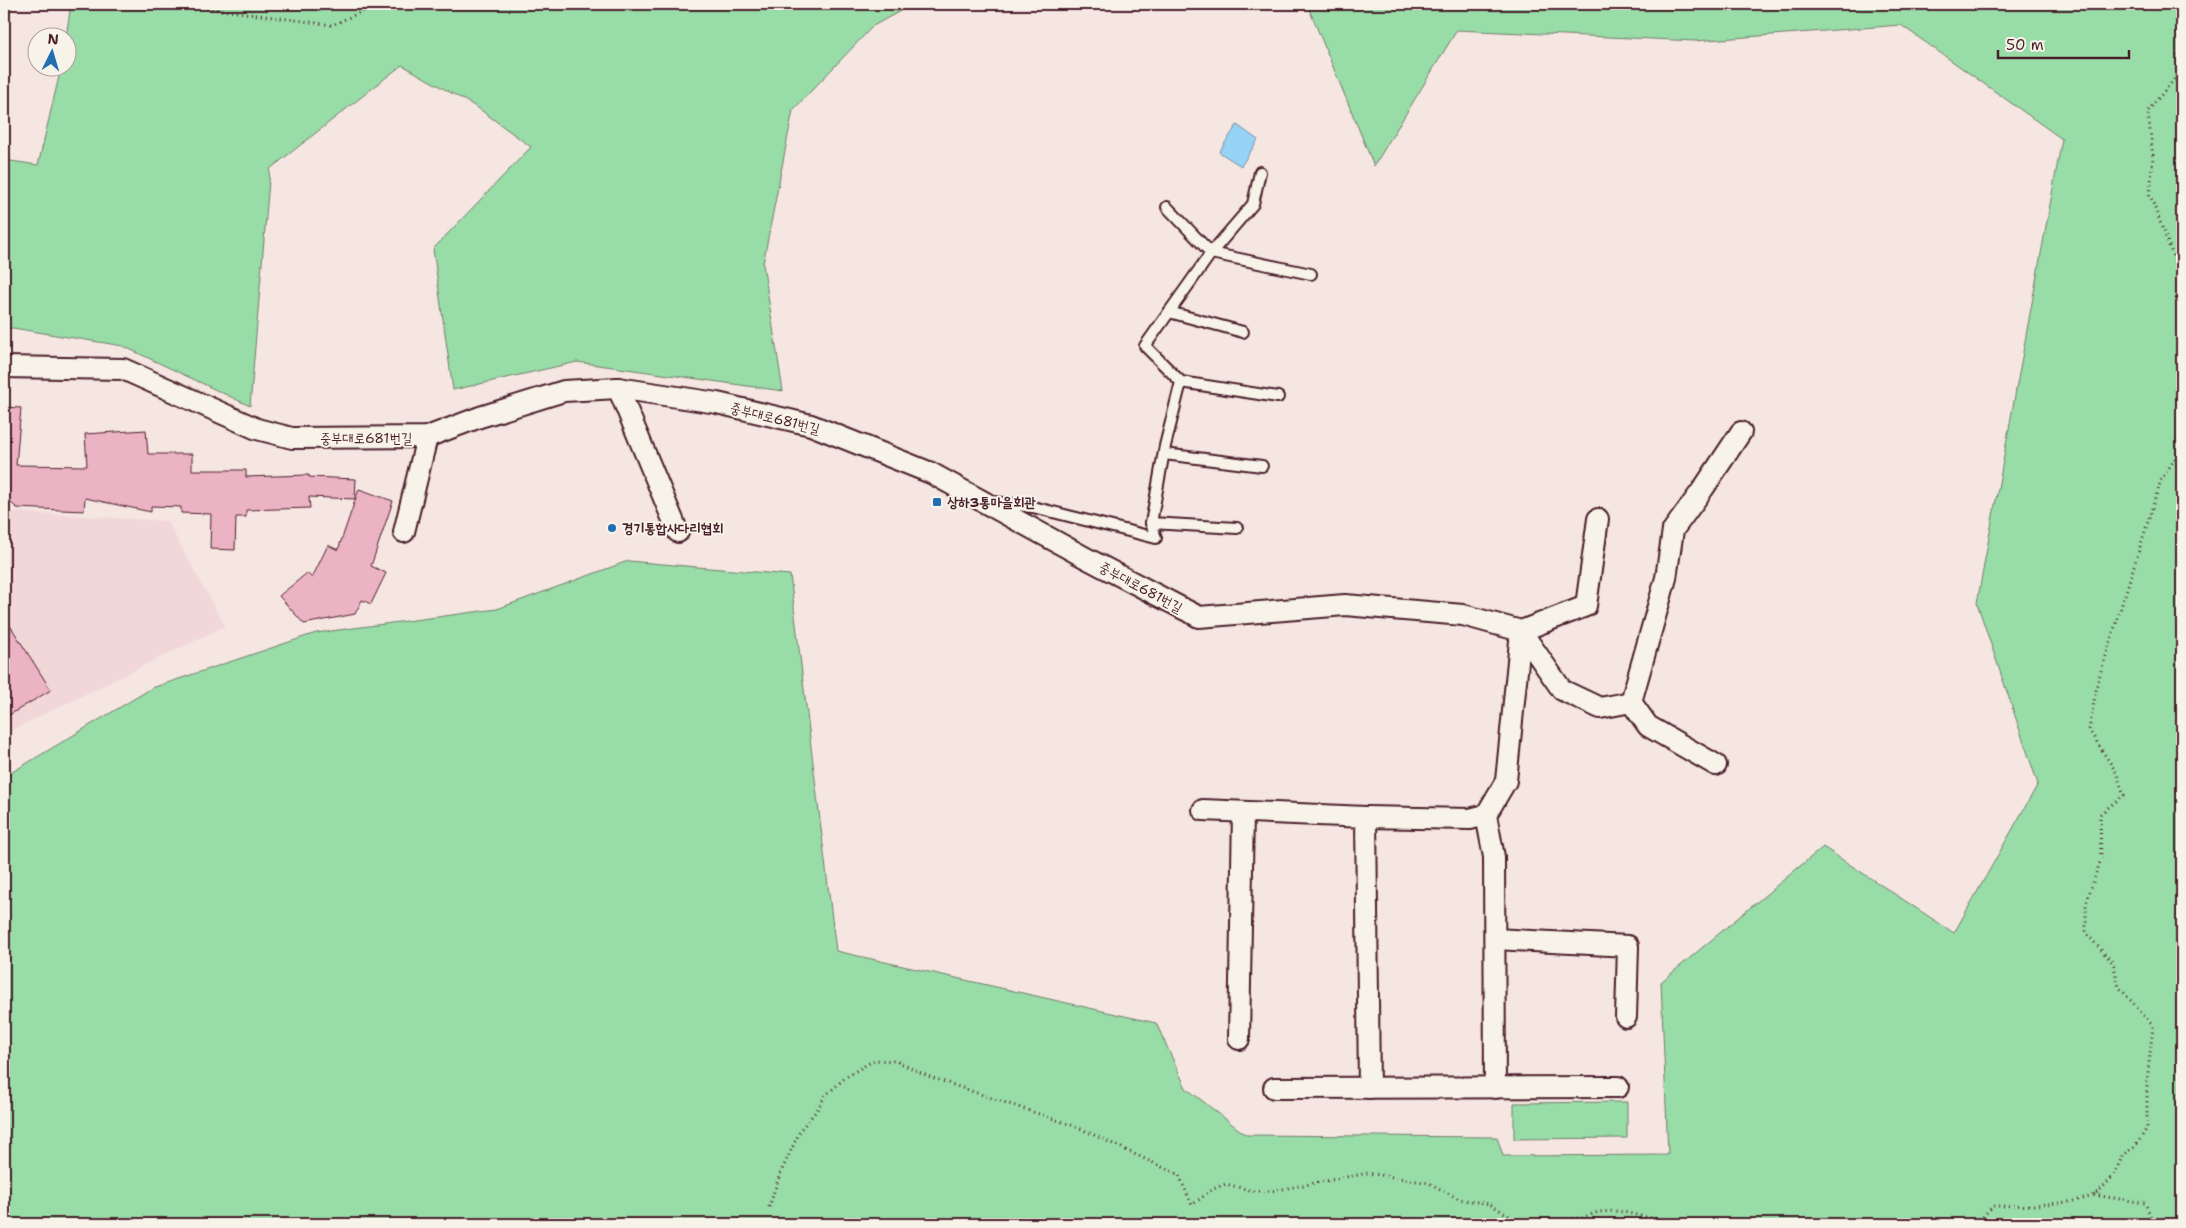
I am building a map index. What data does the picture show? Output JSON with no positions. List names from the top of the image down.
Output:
{
  "streets": {
    "street": ["중부대로681번길"]
  },
  "places": {
    "transit": ["상하3통마을회관"],
    "other": ["경기통합사다리협회"]
  },
  "scale_bar": "50 m",
  "north": "top"
}
